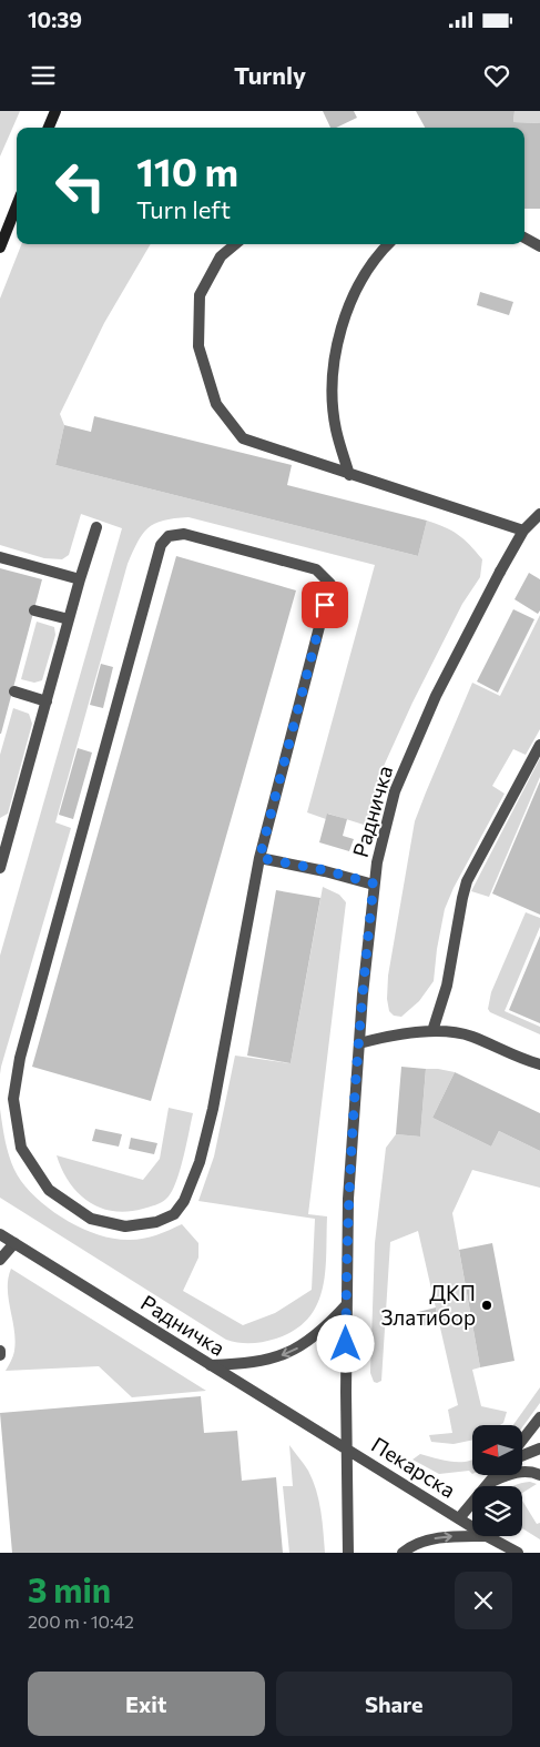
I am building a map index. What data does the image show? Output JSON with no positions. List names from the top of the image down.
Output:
{
  "streets": {
    "street": ["Радничка", "Пекарска"]
  },
  "crossings": [
    ["Радничка", "Пекарска"]
  ],
  "places": ["ДКП Златибор"],
  "north": "left",
  "page": {
    "status": "10:39",
    "header": "Turnly",
    "turn": ["110 m", "Turn left"],
    "heading": ["3 min", "200 m · 10:42"],
    "buttons": ["Exit", "Share"]
  }
}
